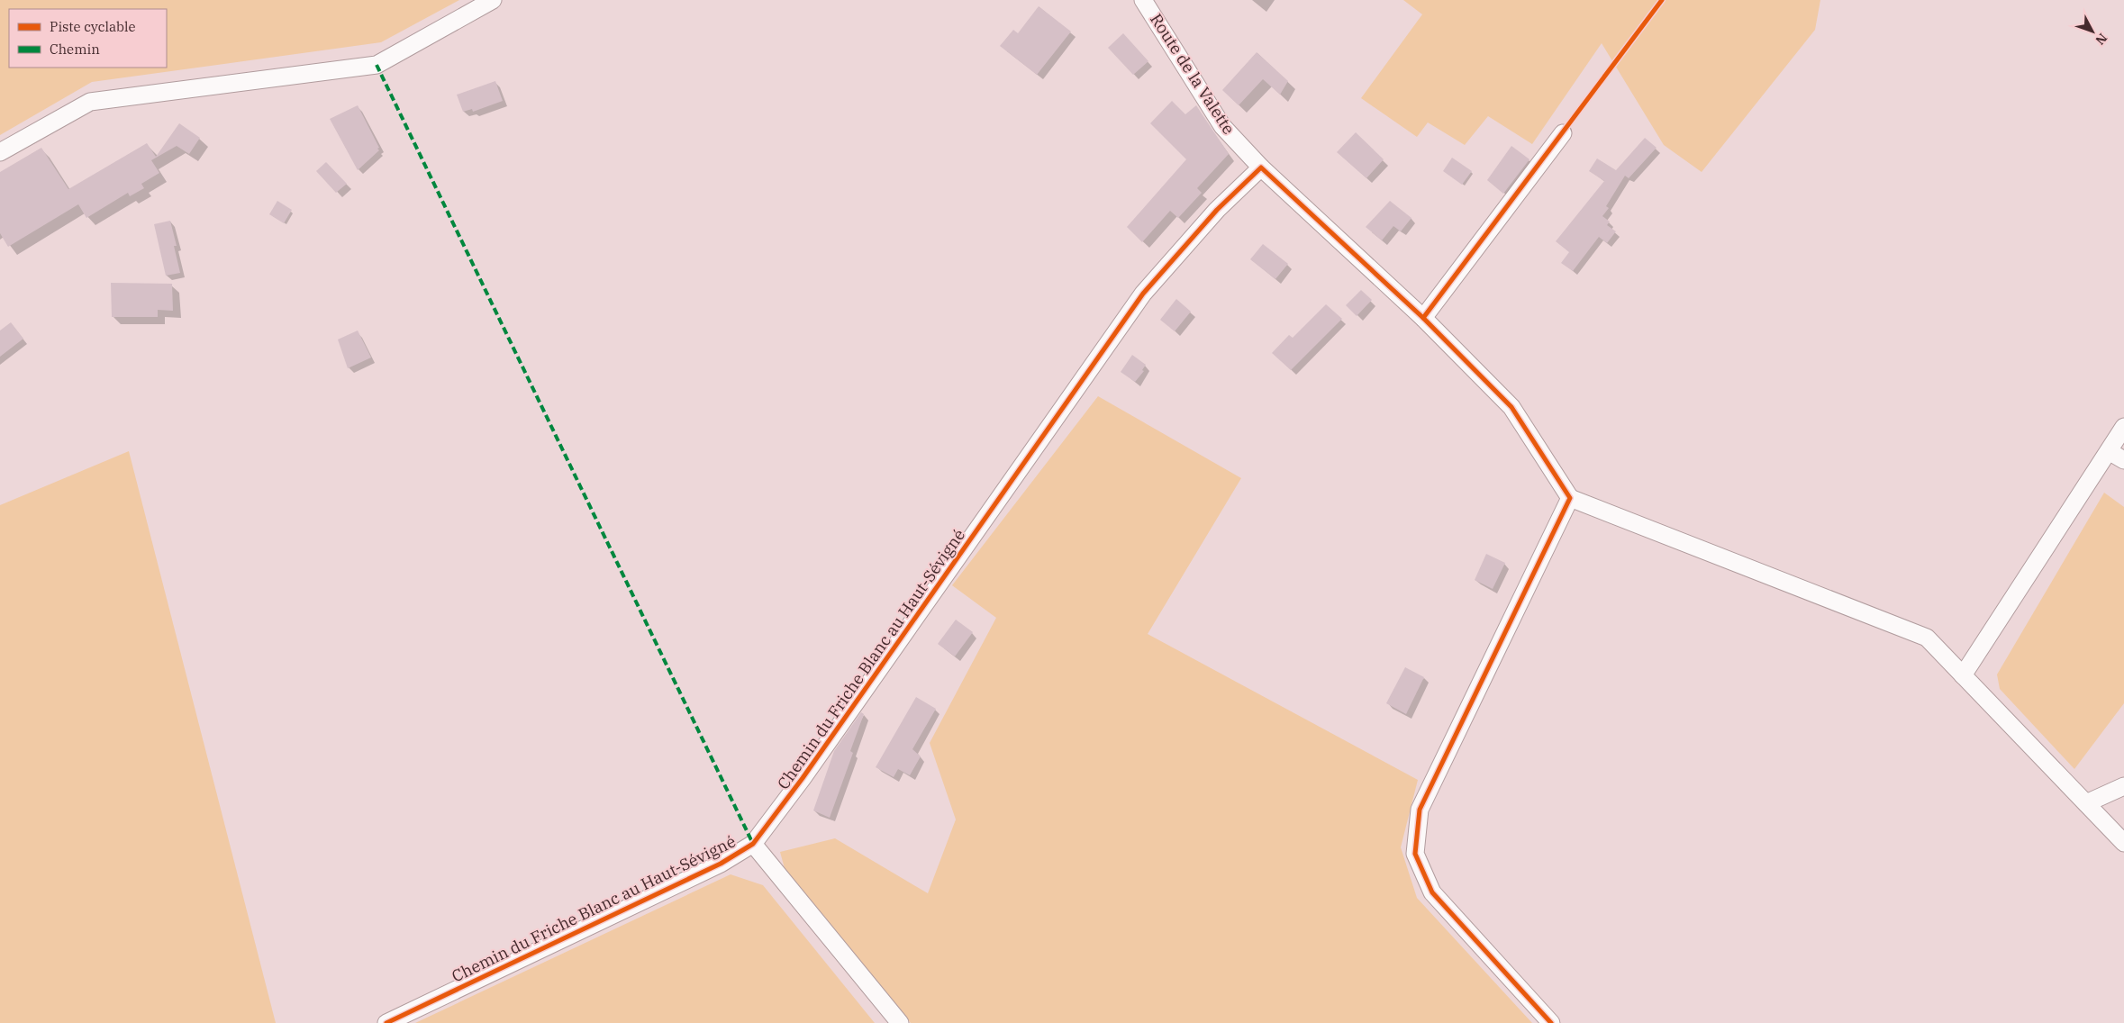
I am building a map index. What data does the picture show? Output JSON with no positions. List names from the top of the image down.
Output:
{
  "streets": {
    "street": ["Route de la Valette", "Chemin du Friche Blanc au Haut-Sévigné"]
  },
  "crossings": [
    ["Route de la Valette", "Chemin du Friche Blanc au Haut-Sévigné"]
  ],
  "legend": ["Piste cyclable", "Chemin"],
  "north": "bottom right"
}
